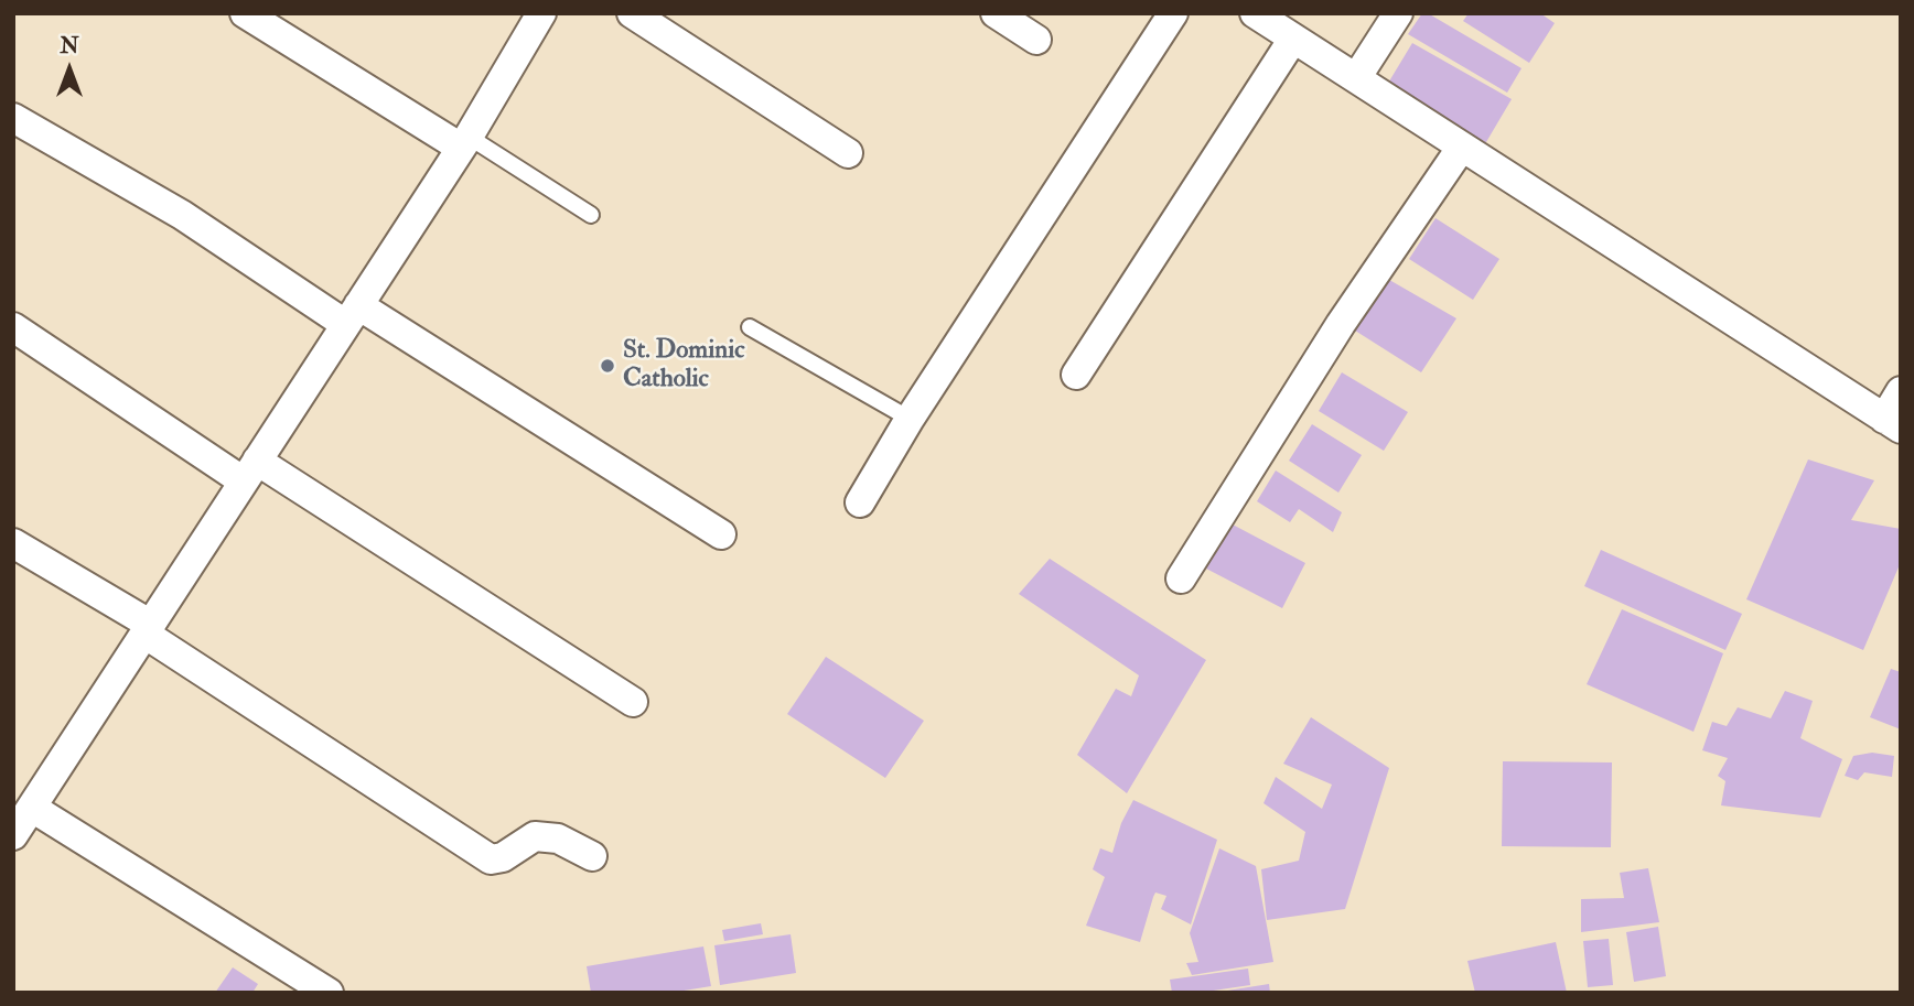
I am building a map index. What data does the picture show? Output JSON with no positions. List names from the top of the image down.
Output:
{
  "places": ["St. Dominic Catholic"],
  "north": "top"
}
